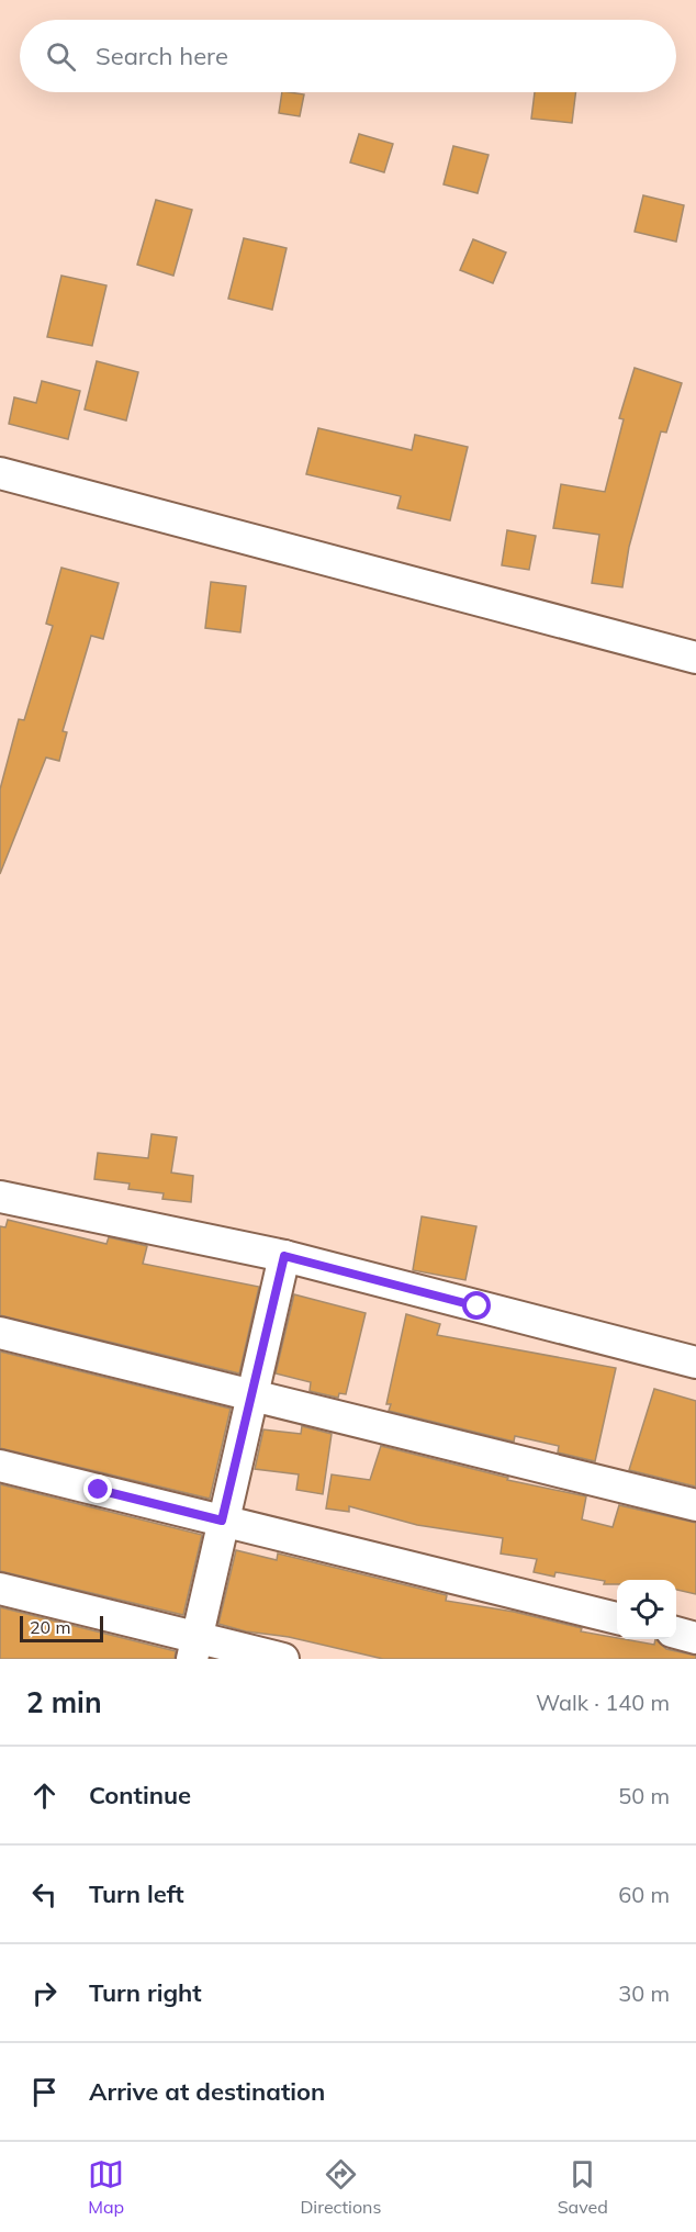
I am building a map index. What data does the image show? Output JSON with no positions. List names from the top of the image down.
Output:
{
  "scale_bar": "20 m",
  "page": {
    "search": "Search here",
    "scale": "20 m",
    "heading": ["2 min", "Walk · 140 m"],
    "list": [
      ["Continue", "50 m"],
      ["Turn left", "60 m"],
      ["Turn right", "30 m"],
      "Arrive at destination"
    ],
    "nav": ["Map", "Directions", "Saved"]
  }
}
